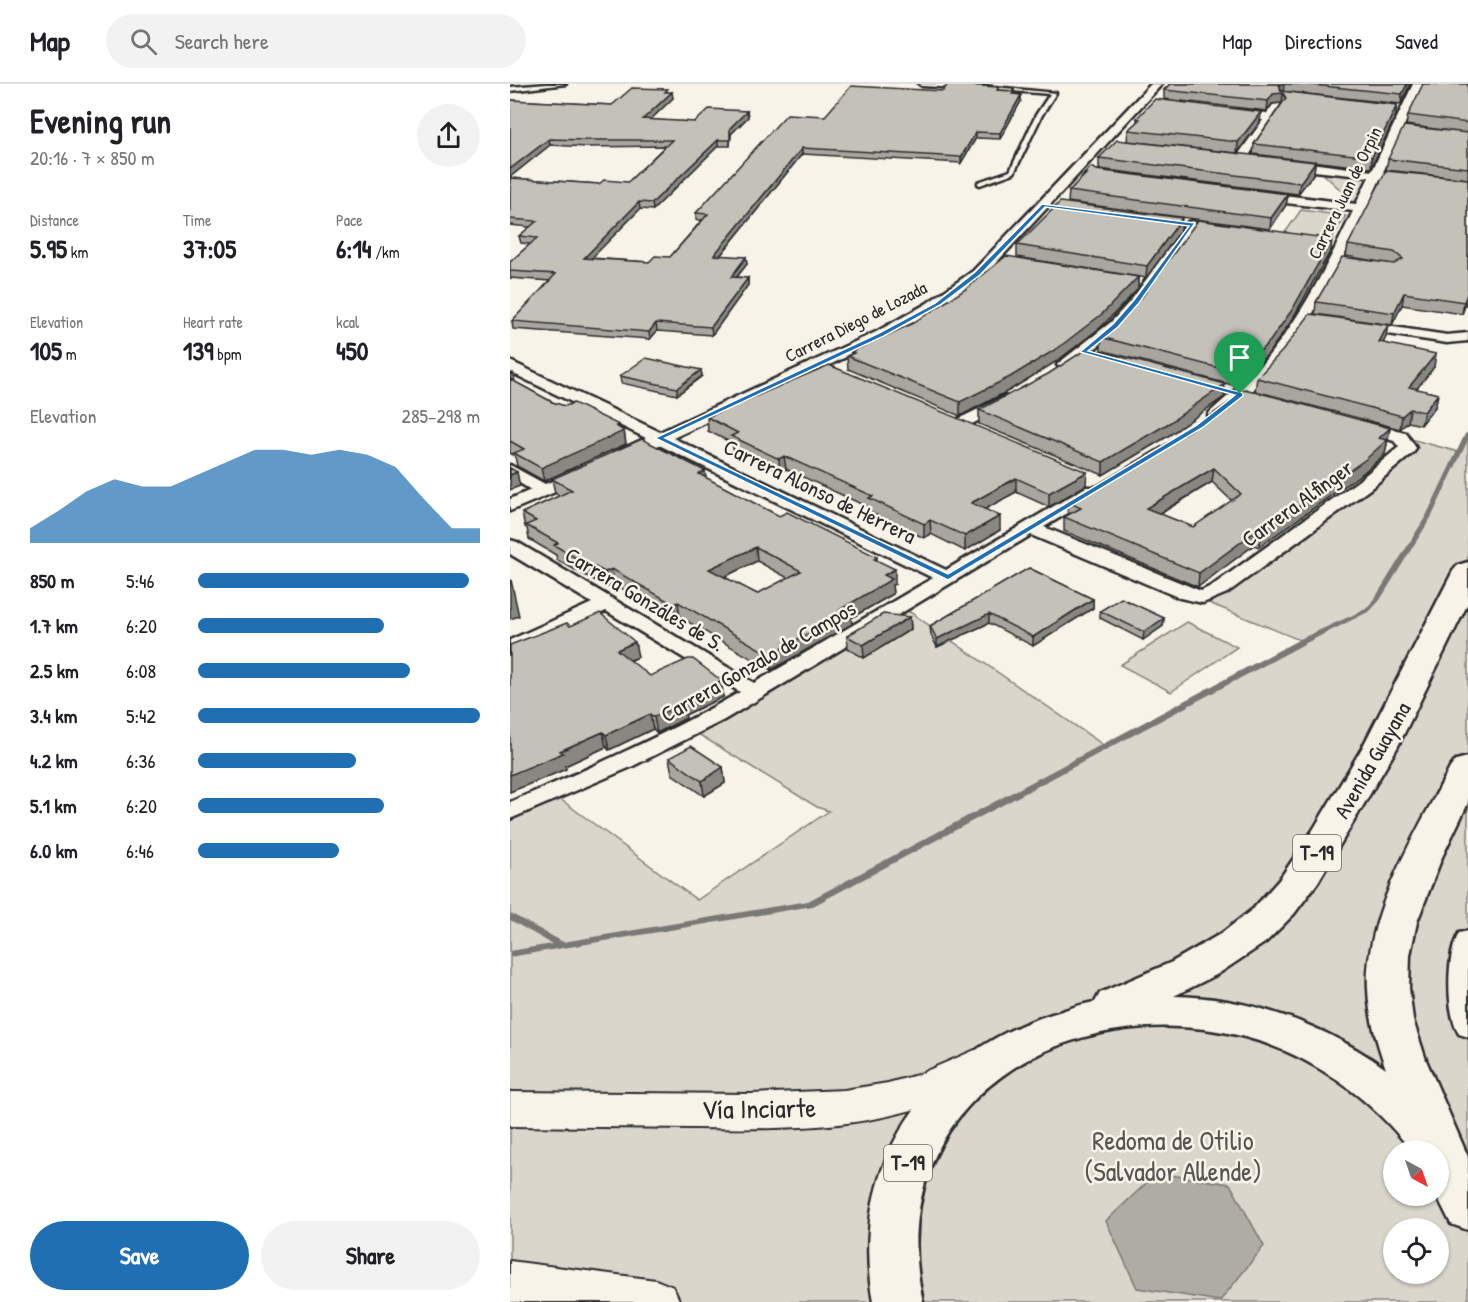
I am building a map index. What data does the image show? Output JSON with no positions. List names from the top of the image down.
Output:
{
  "streets": {
    "highway": ["Avenida Guayana", "T-19"],
    "street": [
      "Carrera Juan de Orpin",
      "Carrera Diego de Lozada",
      "Carrera Alonso de Herrera",
      "Carrera Alfinger",
      "Carrera Gonzáles de S.",
      "Carrera Gonzalo de Campos",
      "Vía Inciarte"
    ]
  },
  "crossings": [
    ["Carrera Diego de Lozada", "Carrera Alonso de Herrera"],
    ["Carrera Alonso de Herrera", "Carrera Gonzalo de Campos"],
    ["Carrera Alfinger", "Carrera Gonzalo de Campos"],
    ["Carrera Gonzáles de S.", "Carrera Gonzalo de Campos"],
    ["Avenida Guayana", "T-19"],
    ["T-19", "Vía Inciarte"]
  ],
  "parks": ["Redoma de Otilio (Salvador Allende)"],
  "north": "bottom right",
  "page": {
    "header": "Map",
    "search": "Search here",
    "nav": ["Map", "Directions", "Saved"],
    "heading": ["Evening run", "20:16 · 7 × 850 m"],
    "stats": [
      ["Distance", "5.95 km"],
      ["Time", "37:05"],
      ["Pace", "6:14 /km"],
      ["Elevation", "105 m"],
      ["Heart rate", "139 bpm"],
      ["kcal", "450"]
    ],
    "chart": ["Elevation", "285–298 m"],
    "list": [
      {
        "name": "850 m",
        "note": "5:46"
      },
      {
        "name": "1.7 km",
        "note": "6:20"
      },
      {
        "name": "2.5 km",
        "note": "6:08"
      },
      {
        "name": "3.4 km",
        "note": "5:42"
      },
      {
        "name": "4.2 km",
        "note": "6:36"
      },
      {
        "name": "5.1 km",
        "note": "6:20"
      },
      {
        "name": "6.0 km",
        "note": "6:46"
      }
    ],
    "buttons": ["Save", "Share"]
  }
}
